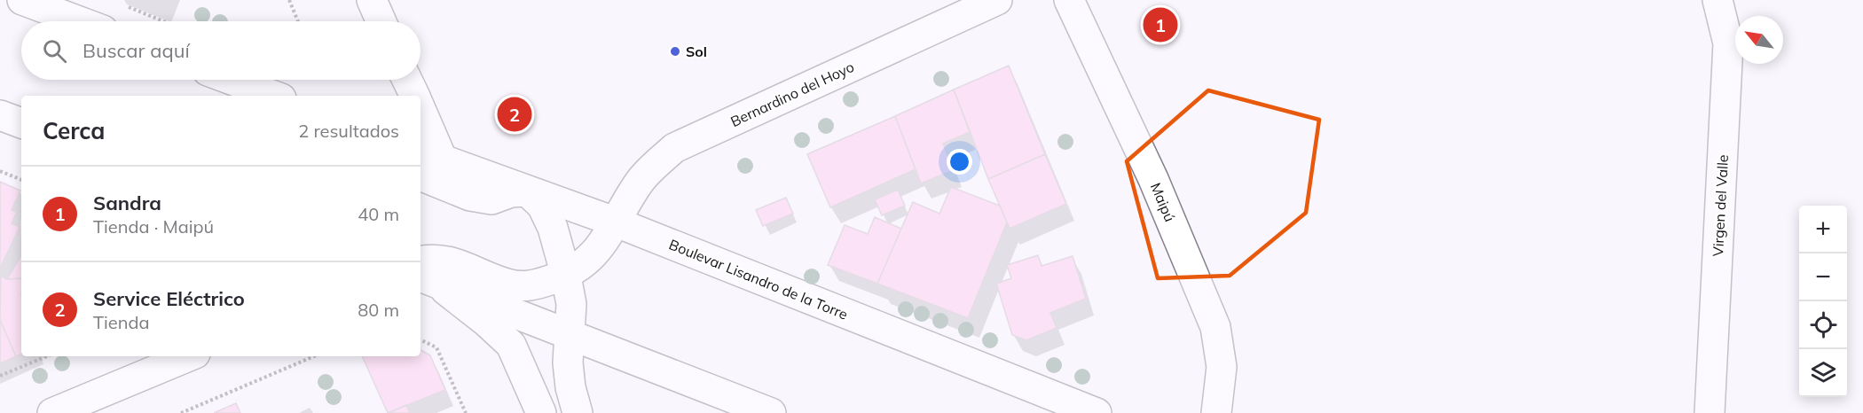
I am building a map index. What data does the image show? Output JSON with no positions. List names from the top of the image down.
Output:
{
  "streets": {
    "street": [
      "Bernardino del Hoyo",
      "Maipú",
      "Virgen del Valle",
      "Boulevar Lisandro de la Torre"
    ]
  },
  "crossings": [
    ["Bernardino del Hoyo", "Boulevar Lisandro de la Torre"]
  ],
  "places": ["Sol"],
  "north": "top left",
  "page": {
    "pins": ["1", "2"],
    "search": "Buscar aquí",
    "heading": ["Cerca", "2 resultados"],
    "list": [
      {
        "mark": "1",
        "name": "Sandra",
        "note": "Tienda · Maipú",
        "value": "40 m"
      },
      {
        "mark": "2",
        "name": "Service Eléctrico",
        "note": "Tienda",
        "value": "80 m"
      }
    ],
    "map_buttons": ["+", "−"]
  }
}
